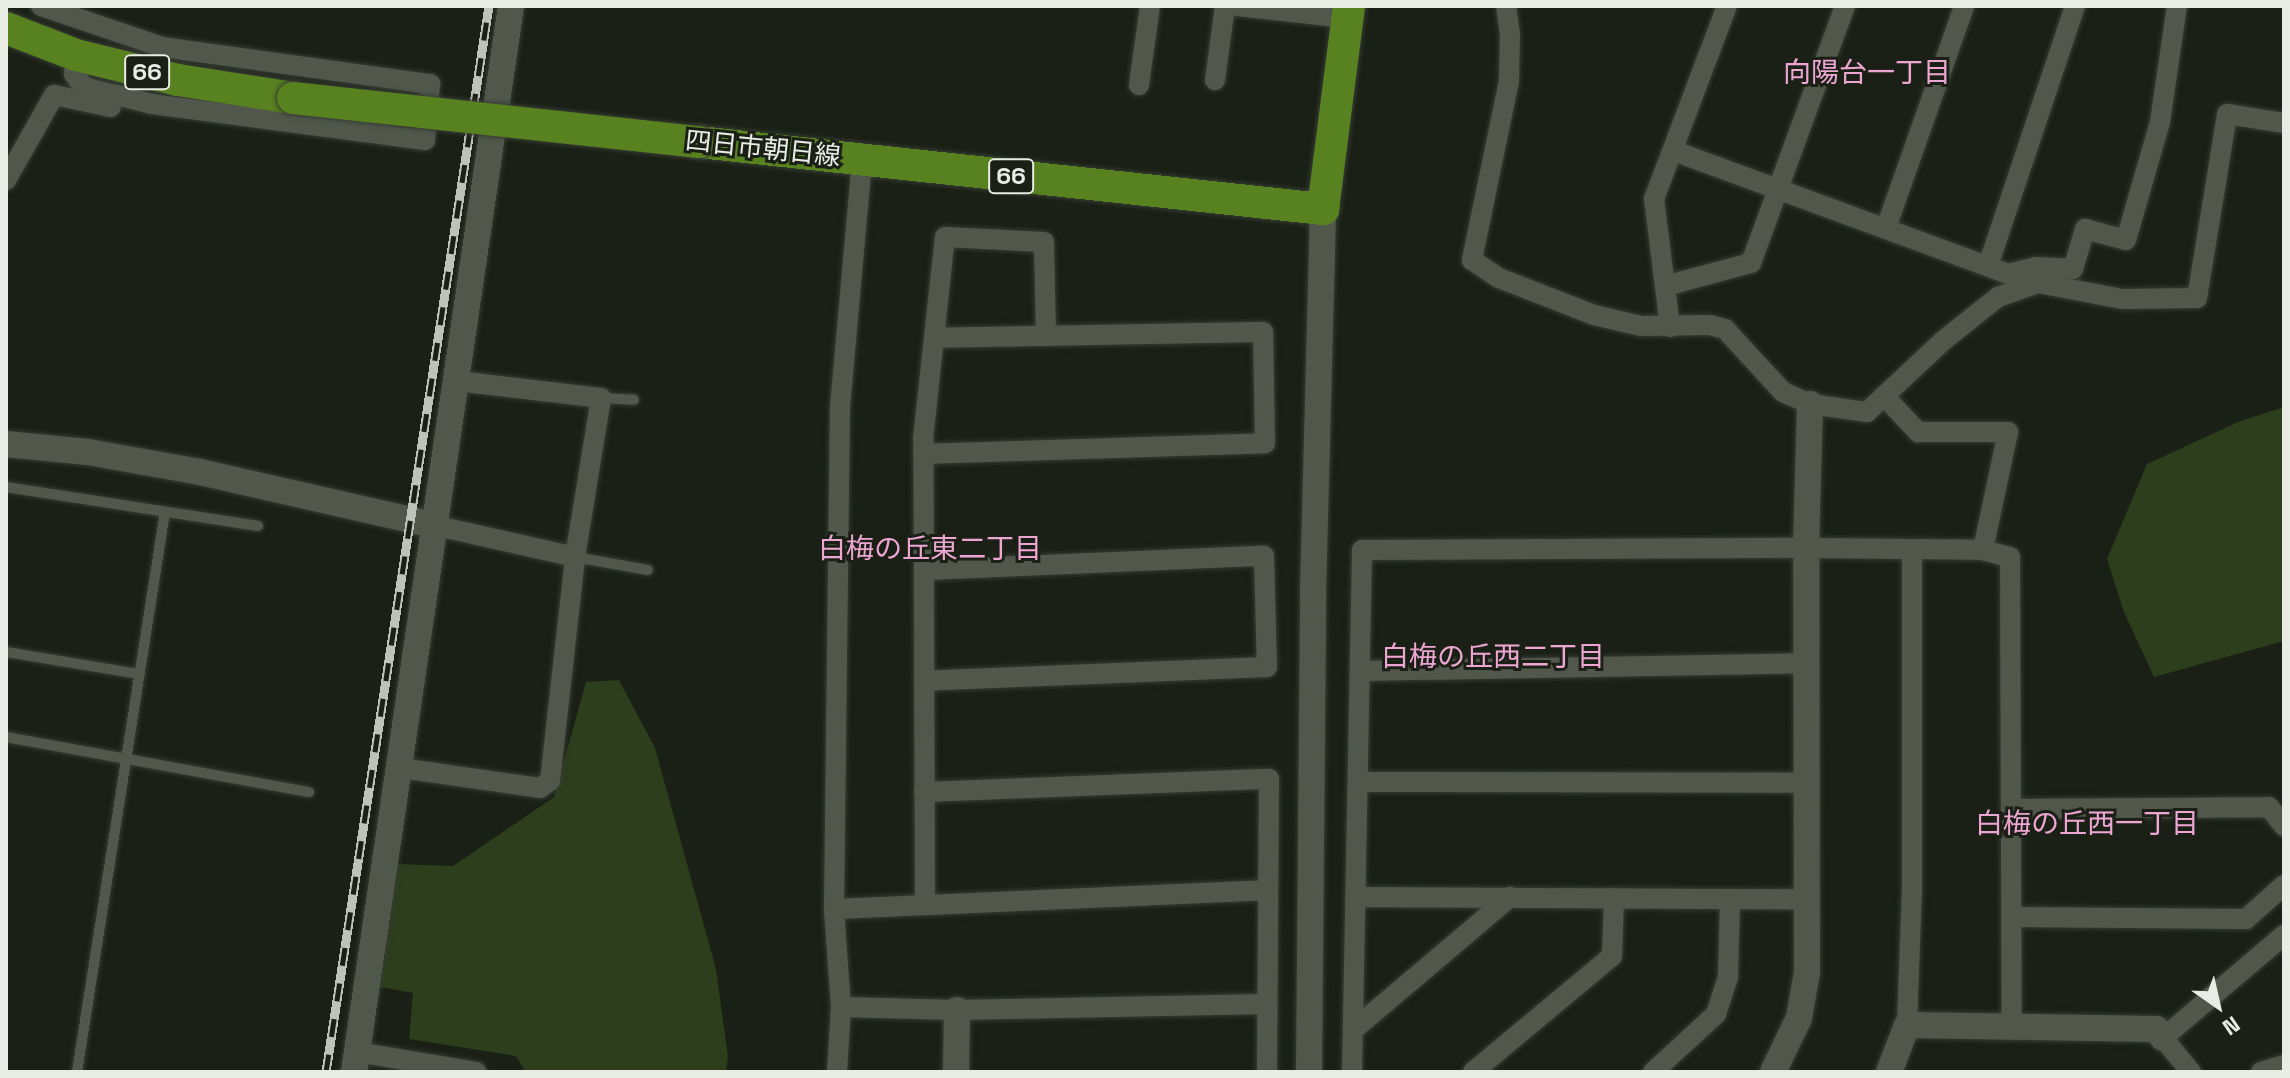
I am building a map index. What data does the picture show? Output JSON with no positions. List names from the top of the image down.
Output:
{
  "streets": {
    "main road": ["66", "四日市朝日線"]
  },
  "districts": [
    "向陽台一丁目",
    "白梅の丘東二丁目",
    "白梅の丘西二丁目",
    "白梅の丘西一丁目"
  ],
  "north": "bottom right"
}
